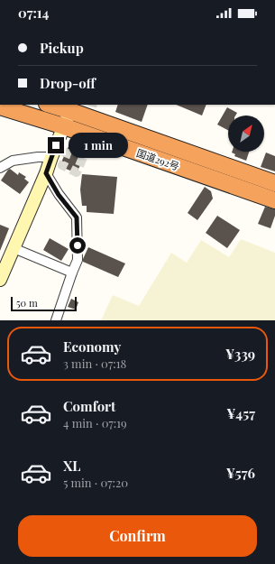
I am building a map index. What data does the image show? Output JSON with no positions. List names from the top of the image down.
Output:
{
  "streets": {
    "highway": ["国道292号"]
  },
  "scale_bar": "50 m",
  "north": "top right",
  "page": {
    "status": "07:14",
    "banner": ["Pickup", "Drop-off"],
    "bubble": "1 min",
    "scale": "50 m",
    "list": [
      {
        "name": "Economy",
        "note": "3 min · 07:18",
        "value": "¥339"
      },
      {
        "name": "Comfort",
        "note": "4 min · 07:19",
        "value": "¥457"
      },
      {
        "name": "XL",
        "note": "5 min · 07:20",
        "value": "¥576"
      }
    ],
    "buttons": "Confirm"
  }
}
